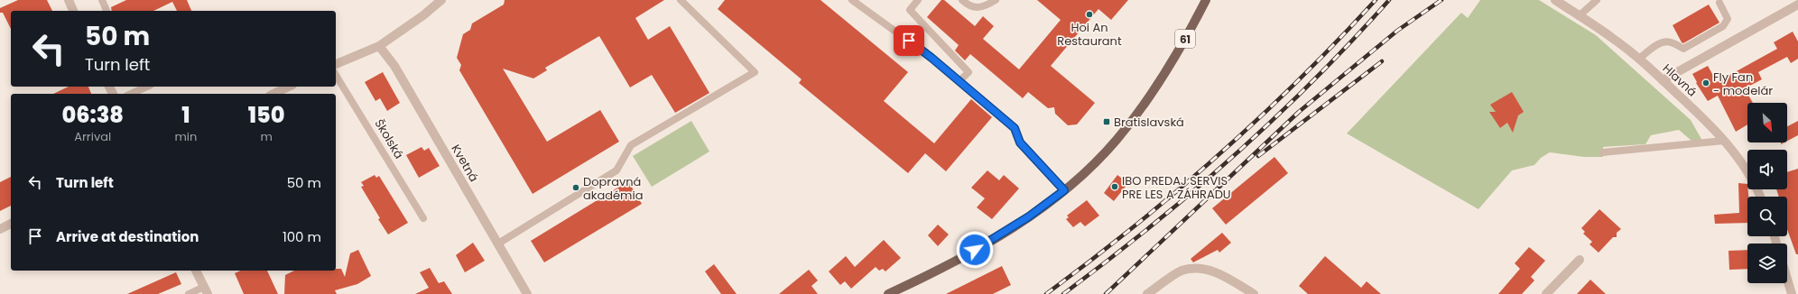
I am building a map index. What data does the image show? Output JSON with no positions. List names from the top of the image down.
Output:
{
  "streets": {
    "main road": ["61"],
    "street": ["Hlavná", "Kvetná"],
    "lane": ["Školská"]
  },
  "places": {
    "other": [
      "Hoi An Restaurant",
      "Fly Fan - modelár",
      "IBO PREDAJ SERVIS PRE LES A ZÁHRADU",
      "Dopravná akadémia"
    ],
    "transit": ["Bratislavská"]
  },
  "north": "bottom right",
  "page": {
    "turn": ["50 m", "Turn left"],
    "eta": [
      "06:38",
      "Arrival",
      "1",
      "min",
      "150",
      "m"
    ],
    "list": [
      {
        "name": "Turn left",
        "value": "50 m"
      },
      {
        "name": "Arrive at destination",
        "value": "100 m"
      }
    ]
  }
}
